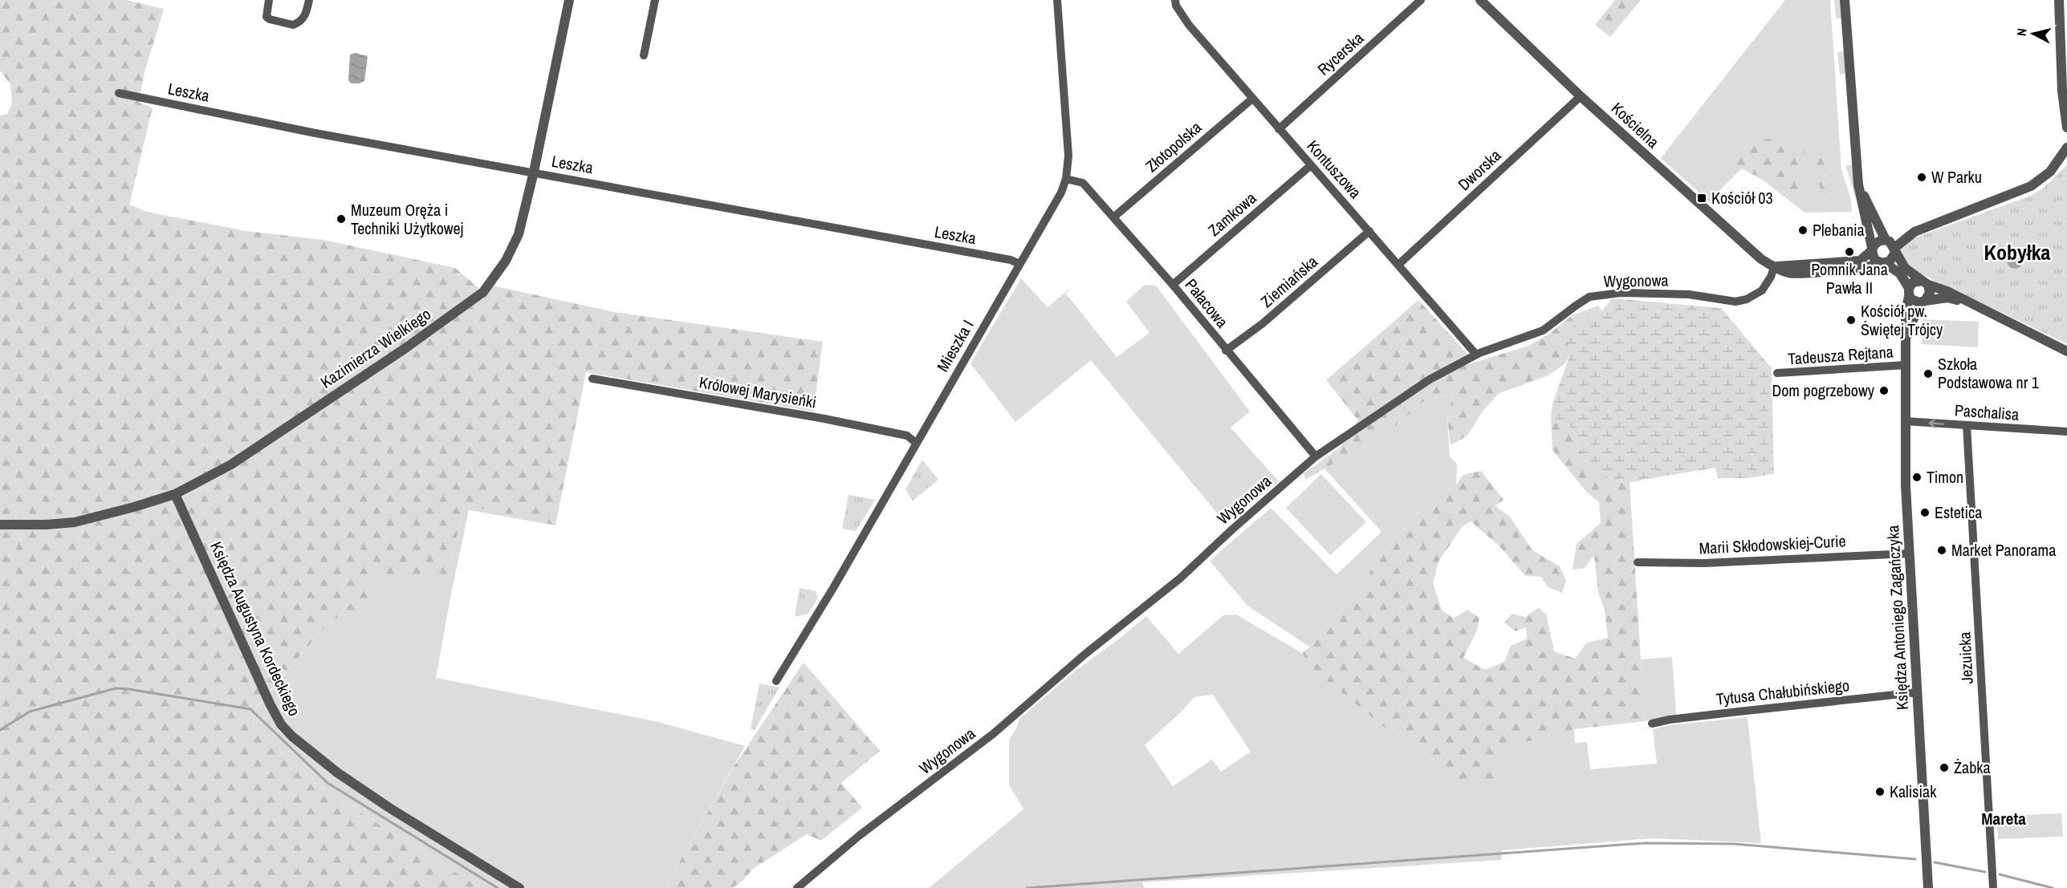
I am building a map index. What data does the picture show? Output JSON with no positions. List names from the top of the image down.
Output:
{
  "streets": {
    "street": [
      "Rycerska",
      "Leszka",
      "Kościelna",
      "Złotopolska",
      "Kontuszowa",
      "Dworska",
      "Zamkowa",
      "Wygonowa",
      "Ziemiańska",
      "Pałacowa",
      "Mieszka I",
      "Kazimierza Wielkiego",
      "Tadeusza Rejtana",
      "Królowej Marysieńki",
      "Paschalisa",
      "Marii Skłodowskiej-Curie",
      "Księdza Antoniego Zagańczyka",
      "Księdza Augustyna Kordeckiego",
      "Jezuicka",
      "Tytusa Chałubińskiego"
    ]
  },
  "crossings": [
    ["Rycerska", "Kontuszowa"],
    ["Leszka", "Mieszka I"],
    ["Leszka", "Kazimierza Wielkiego"],
    ["Kościelna", "Dworska"],
    ["Kościelna", "Wygonowa"],
    ["Złotopolska", "Kontuszowa"],
    ["Złotopolska", "Pałacowa"],
    ["Kontuszowa", "Dworska"],
    ["Kontuszowa", "Zamkowa"],
    ["Kontuszowa", "Wygonowa"],
    ["Kontuszowa", "Ziemiańska"],
    ["Zamkowa", "Pałacowa"],
    ["Wygonowa", "Pałacowa"],
    ["Ziemiańska", "Pałacowa"],
    ["Pałacowa", "Mieszka I"],
    ["Mieszka I", "Królowej Marysieńki"],
    ["Kazimierza Wielkiego", "Księdza Augustyna Kordeckiego"],
    ["Tadeusza Rejtana", "Księdza Antoniego Zagańczyka"],
    ["Paschalisa", "Księdza Antoniego Zagańczyka"],
    ["Paschalisa", "Jezuicka"],
    ["Marii Skłodowskiej-Curie", "Księdza Antoniego Zagańczyka"],
    ["Księdza Antoniego Zagańczyka", "Tytusa Chałubińskiego"]
  ],
  "one_way": ["Paschalisa"],
  "districts": ["Kobyłka", "Mareta"],
  "places": {
    "other": [
      "W Parku",
      "Muzeum Oręża i Techniki Użytkowej",
      "Plebania",
      "Pomnik Jana Pawła II",
      "Kościół pw. Świętej Trójcy",
      "Szkoła Podstawowa nr 1",
      "Dom pogrzebowy",
      "Timon",
      "Estetica",
      "Market Panorama",
      "Żabka",
      "Kalisiak"
    ],
    "transit": ["Kościół 03"]
  },
  "north": "left"
}
